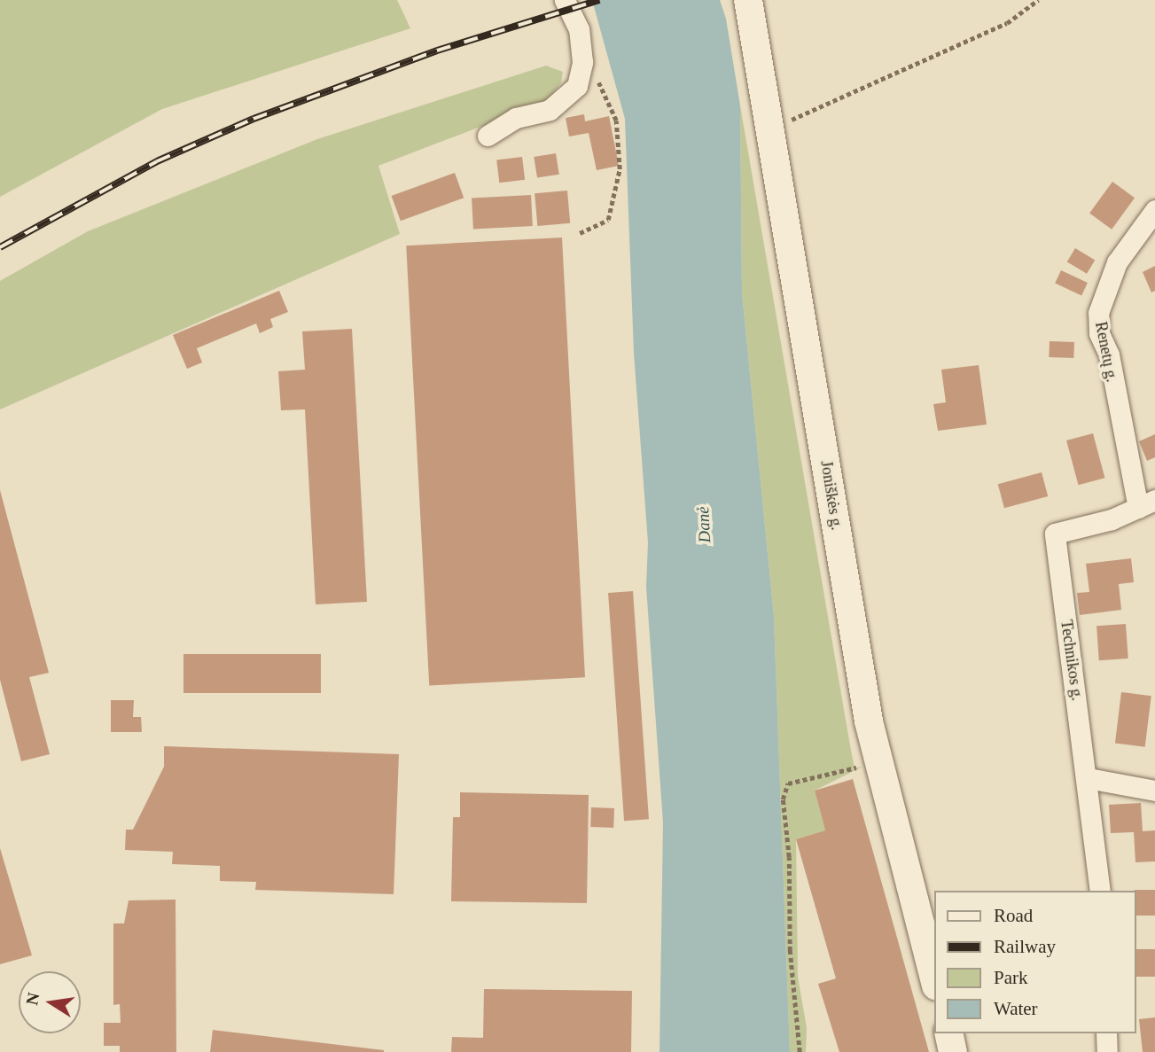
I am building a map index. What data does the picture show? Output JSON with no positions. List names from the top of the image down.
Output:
{
  "streets": {
    "main road": ["Joniškės g."],
    "street": ["Renetų g.", "Technikos g."]
  },
  "crossings": [
    ["Renetų g.", "Technikos g."]
  ],
  "water": ["Danė"],
  "legend": [
    "Road",
    "Railway",
    "Park",
    "Water"
  ],
  "north": "left"
}
